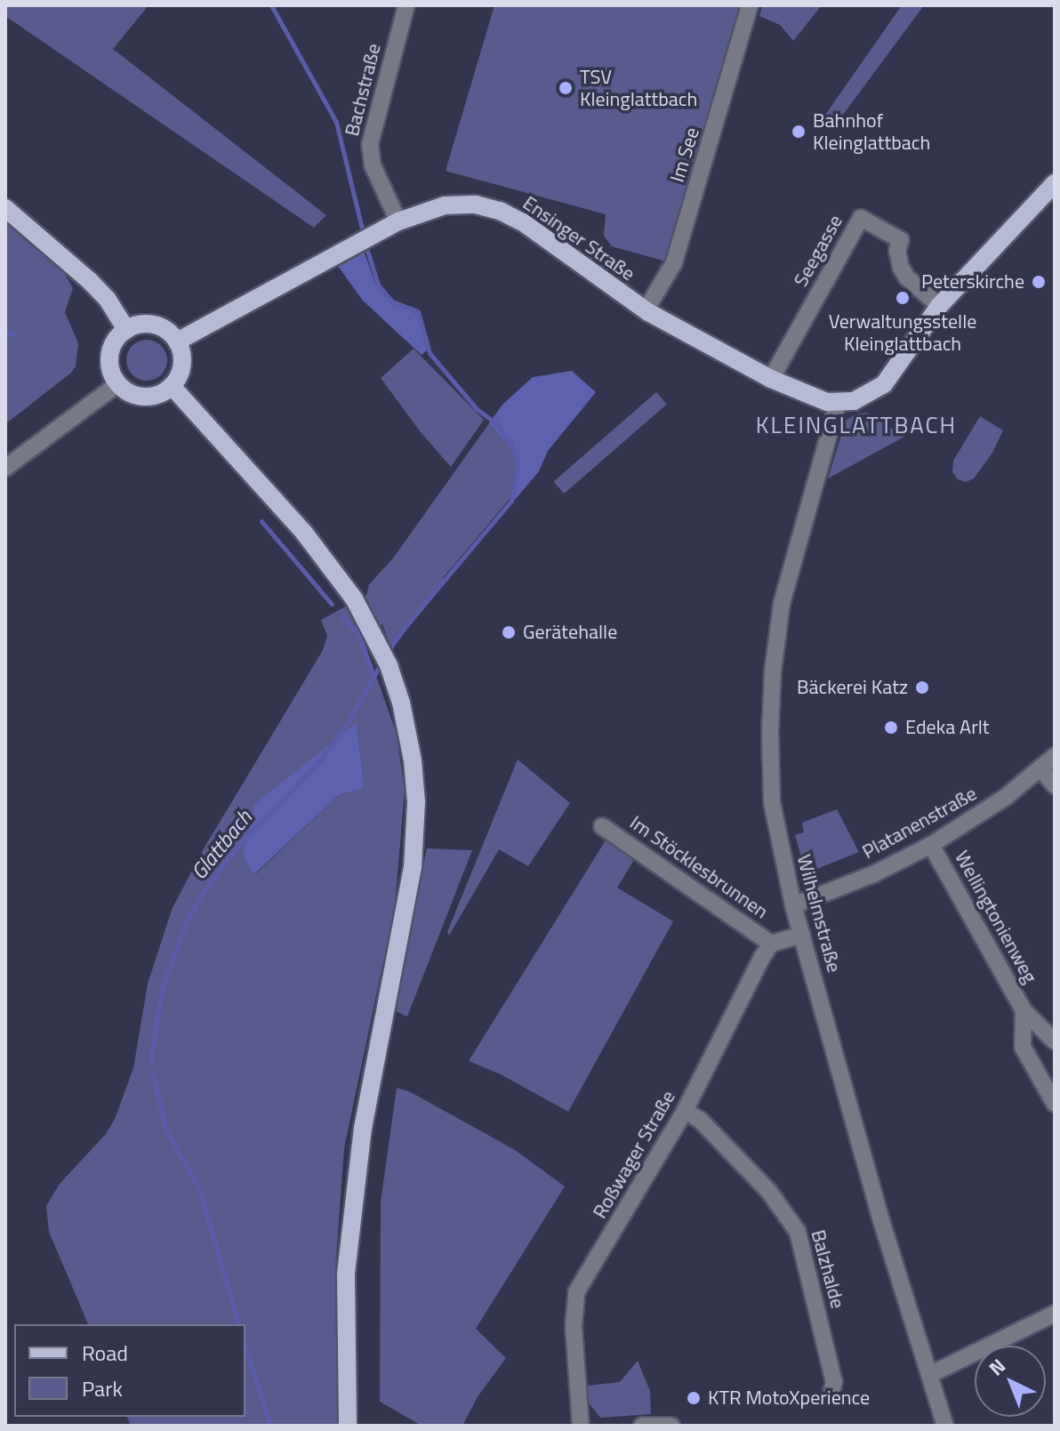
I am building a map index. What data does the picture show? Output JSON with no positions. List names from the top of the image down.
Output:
{
  "streets": {
    "main road": ["Ensinger Straße"],
    "street": [
      "Bachstraße",
      "Im See",
      "Seegasse",
      "Platanenstraße",
      "Im Stöcklesbrunnen",
      "Wilhelmstraße",
      "Wellingtonienweg",
      "Roßwager Straße",
      "Balzhalde"
    ]
  },
  "crossings": [
    ["Bachstraße", "Ensinger Straße"],
    ["Im See", "Ensinger Straße"],
    ["Ensinger Straße", "Seegasse"],
    ["Ensinger Straße", "Wilhelmstraße"],
    ["Platanenstraße", "Wilhelmstraße"],
    ["Platanenstraße", "Wellingtonienweg"],
    ["Im Stöcklesbrunnen", "Roßwager Straße"],
    ["Roßwager Straße", "Balzhalde"]
  ],
  "districts": ["KLEINGLATTBACH"],
  "water": ["Glattbach"],
  "places": [
    "TSV Kleinglattbach",
    "Bahnhof Kleinglattbach",
    "Peterskirche",
    "Verwaltungsstelle Kleinglattbach",
    "Gerätehalle",
    "Bäckerei Katz",
    "Edeka Arlt",
    "KTR MotoXperience"
  ],
  "legend": ["Road", "Park"],
  "north": "top left"
}
